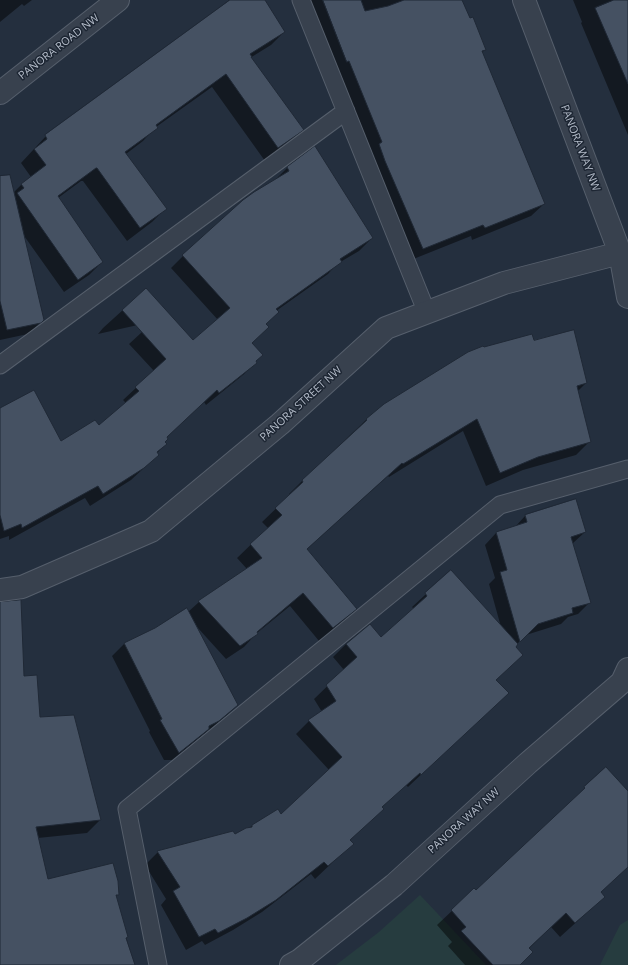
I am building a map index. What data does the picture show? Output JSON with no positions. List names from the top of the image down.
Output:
{
  "streets": {
    "street": ["PANORA ROAD NW", "PANORA WAY NW", "PANORA STREET NW"]
  },
  "crossings": [
    ["PANORA WAY NW", "PANORA STREET NW"]
  ]
}
